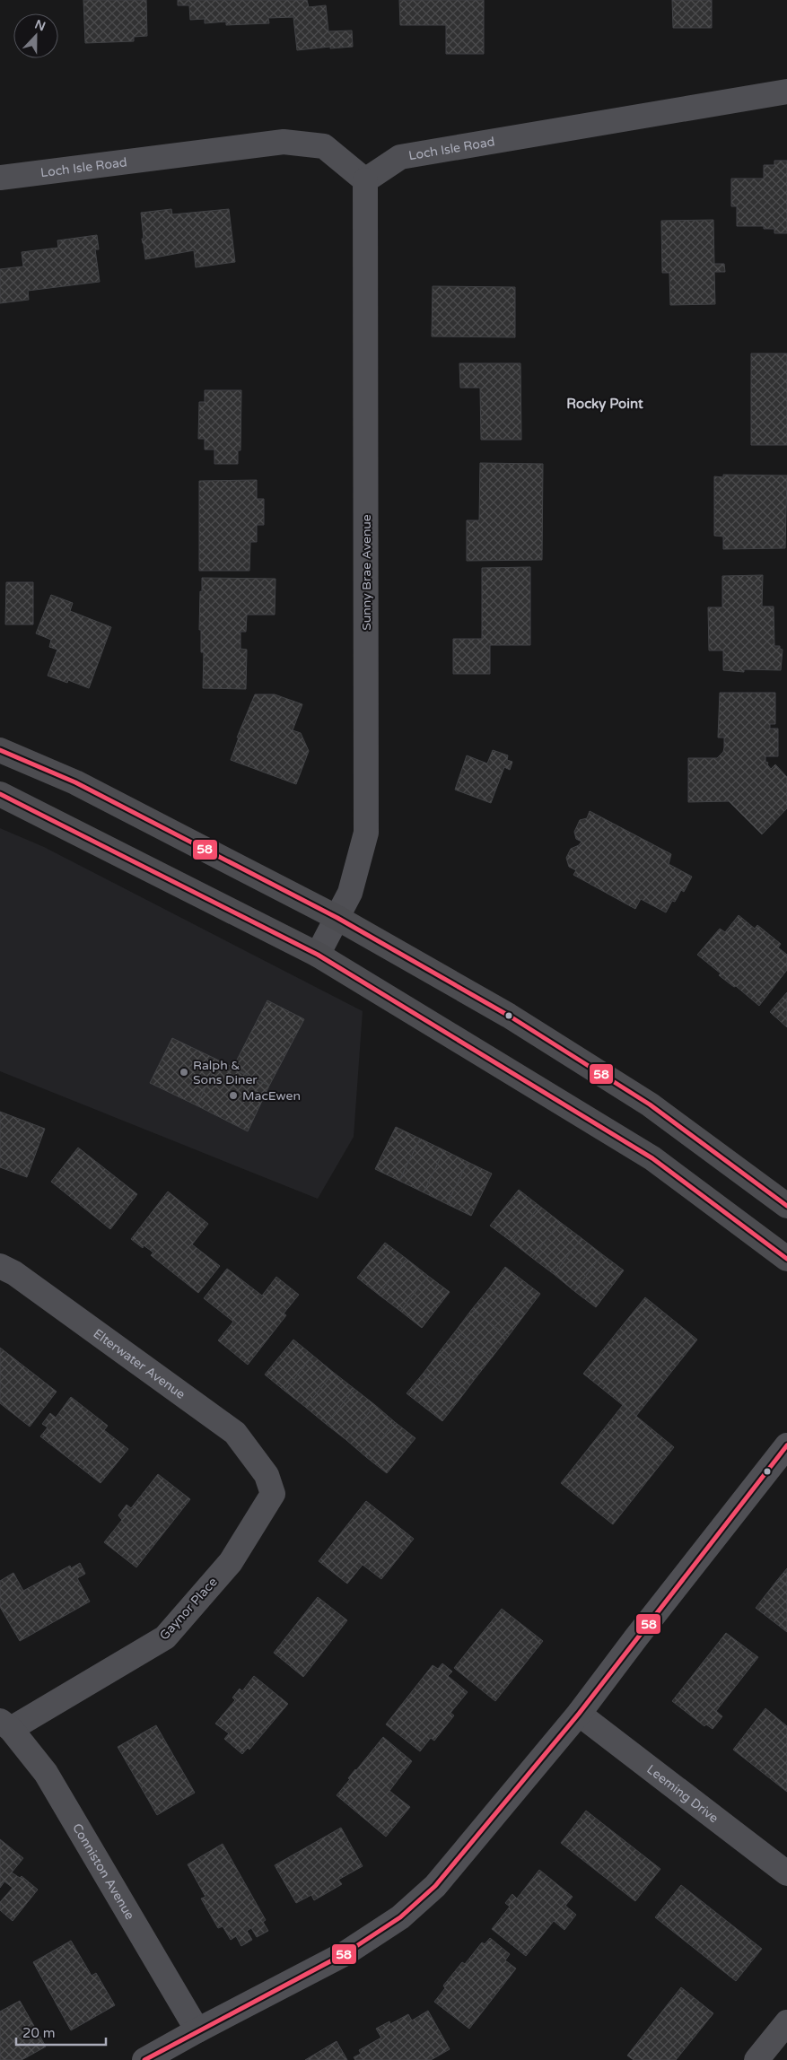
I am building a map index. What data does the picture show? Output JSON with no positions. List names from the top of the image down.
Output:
{
  "streets": {
    "street": [
      "Loch Isle Road",
      "Sunny Brae Avenue",
      "Elterwater Avenue",
      "Gaynor Place",
      "Leeming Drive",
      "Conniston Avenue"
    ]
  },
  "crossings": [
    ["Loch Isle Road", "Sunny Brae Avenue"],
    ["Elterwater Avenue", "Gaynor Place"],
    ["Gaynor Place", "Conniston Avenue"]
  ],
  "districts": ["Rocky Point"],
  "places": ["Ralph & Sons Diner", "MacEwen"],
  "lines": ["transit line 58"],
  "scale_bar": "20 m",
  "north": "top"
}
